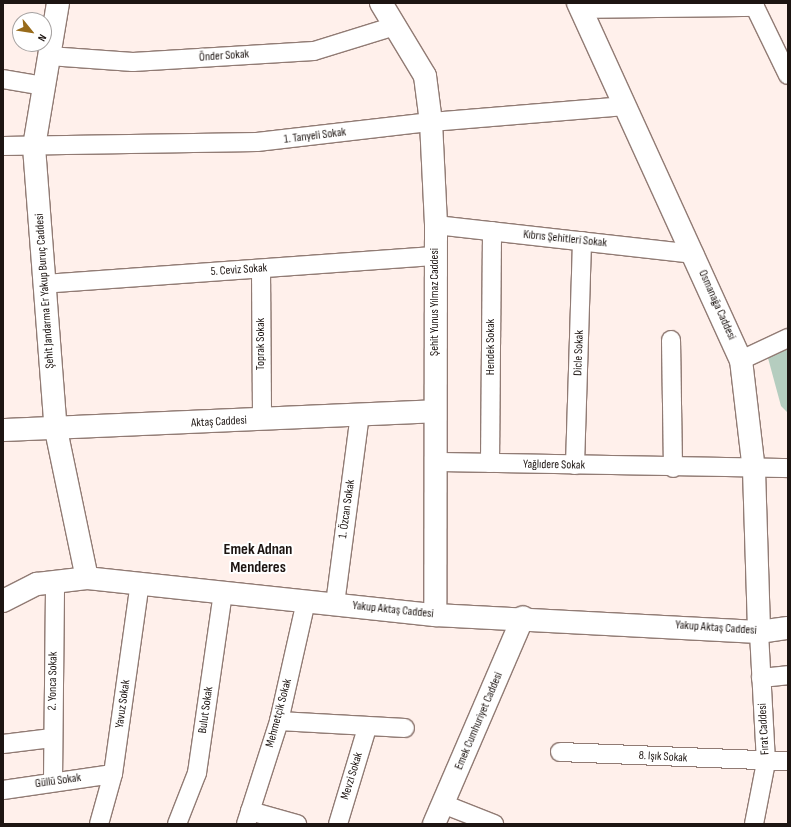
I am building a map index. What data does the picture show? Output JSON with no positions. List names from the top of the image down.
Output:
{
  "streets": {
    "street": [
      "Önder Sokak",
      "1. Tanyeli Sokak",
      "Kıbrıs Şehitleri Sokak",
      "5. Ceviz Sokak",
      "Şehit Jandarma Er Yakup Buruç Caddesi",
      "Şehit Yunus Yılmaz Caddesi",
      "Osmanağa Caddesi",
      "Toprak Sokak",
      "Hendek Sokak",
      "Dicle Sokak",
      "Aktaş Caddesi",
      "Yağlıdere Sokak",
      "1. Özcan Sokak",
      "Yakup Aktaş Caddesi",
      "2. Yonca Sokak",
      "Yavuz Sokak",
      "Bulut Sokak",
      "Mehmetçik Sokak",
      "Emek Cumhuriyet Caddesi",
      "Fırat Caddesi",
      "8. Işık Sokak",
      "Mevzi Sokak",
      "Güllü Sokak"
    ]
  },
  "crossings": [
    ["Önder Sokak", "Şehit Jandarma Er Yakup Buruç Caddesi"],
    ["Önder Sokak", "Şehit Yunus Yılmaz Caddesi"],
    ["1. Tanyeli Sokak", "Şehit Jandarma Er Yakup Buruç Caddesi"],
    ["1. Tanyeli Sokak", "Şehit Yunus Yılmaz Caddesi"],
    ["1. Tanyeli Sokak", "Osmanağa Caddesi"],
    ["Kıbrıs Şehitleri Sokak", "Şehit Yunus Yılmaz Caddesi"],
    ["Kıbrıs Şehitleri Sokak", "Osmanağa Caddesi"],
    ["Kıbrıs Şehitleri Sokak", "Hendek Sokak"],
    ["Kıbrıs Şehitleri Sokak", "Dicle Sokak"],
    ["5. Ceviz Sokak", "Şehit Jandarma Er Yakup Buruç Caddesi"],
    ["5. Ceviz Sokak", "Şehit Yunus Yılmaz Caddesi"],
    ["5. Ceviz Sokak", "Toprak Sokak"],
    ["Şehit Jandarma Er Yakup Buruç Caddesi", "Aktaş Caddesi"],
    ["Şehit Jandarma Er Yakup Buruç Caddesi", "Yakup Aktaş Caddesi"],
    ["Şehit Yunus Yılmaz Caddesi", "Aktaş Caddesi"],
    ["Şehit Yunus Yılmaz Caddesi", "Yağlıdere Sokak"],
    ["Şehit Yunus Yılmaz Caddesi", "Yakup Aktaş Caddesi"],
    ["Osmanağa Caddesi", "Yağlıdere Sokak"],
    ["Osmanağa Caddesi", "Yakup Aktaş Caddesi"],
    ["Osmanağa Caddesi", "Fırat Caddesi"],
    ["Toprak Sokak", "Aktaş Caddesi"],
    ["Hendek Sokak", "Yağlıdere Sokak"],
    ["Dicle Sokak", "Yağlıdere Sokak"],
    ["Aktaş Caddesi", "1. Özcan Sokak"],
    ["1. Özcan Sokak", "Yakup Aktaş Caddesi"],
    ["Yakup Aktaş Caddesi", "2. Yonca Sokak"],
    ["Yakup Aktaş Caddesi", "Yavuz Sokak"],
    ["Yakup Aktaş Caddesi", "Bulut Sokak"],
    ["Yakup Aktaş Caddesi", "Mehmetçik Sokak"],
    ["Yakup Aktaş Caddesi", "Emek Cumhuriyet Caddesi"],
    ["Yakup Aktaş Caddesi", "Fırat Caddesi"],
    ["2. Yonca Sokak", "Güllü Sokak"],
    ["Yavuz Sokak", "Güllü Sokak"],
    ["Fırat Caddesi", "8. Işık Sokak"]
  ],
  "districts": ["Emek Adnan Menderes"],
  "north": "bottom right"
}
